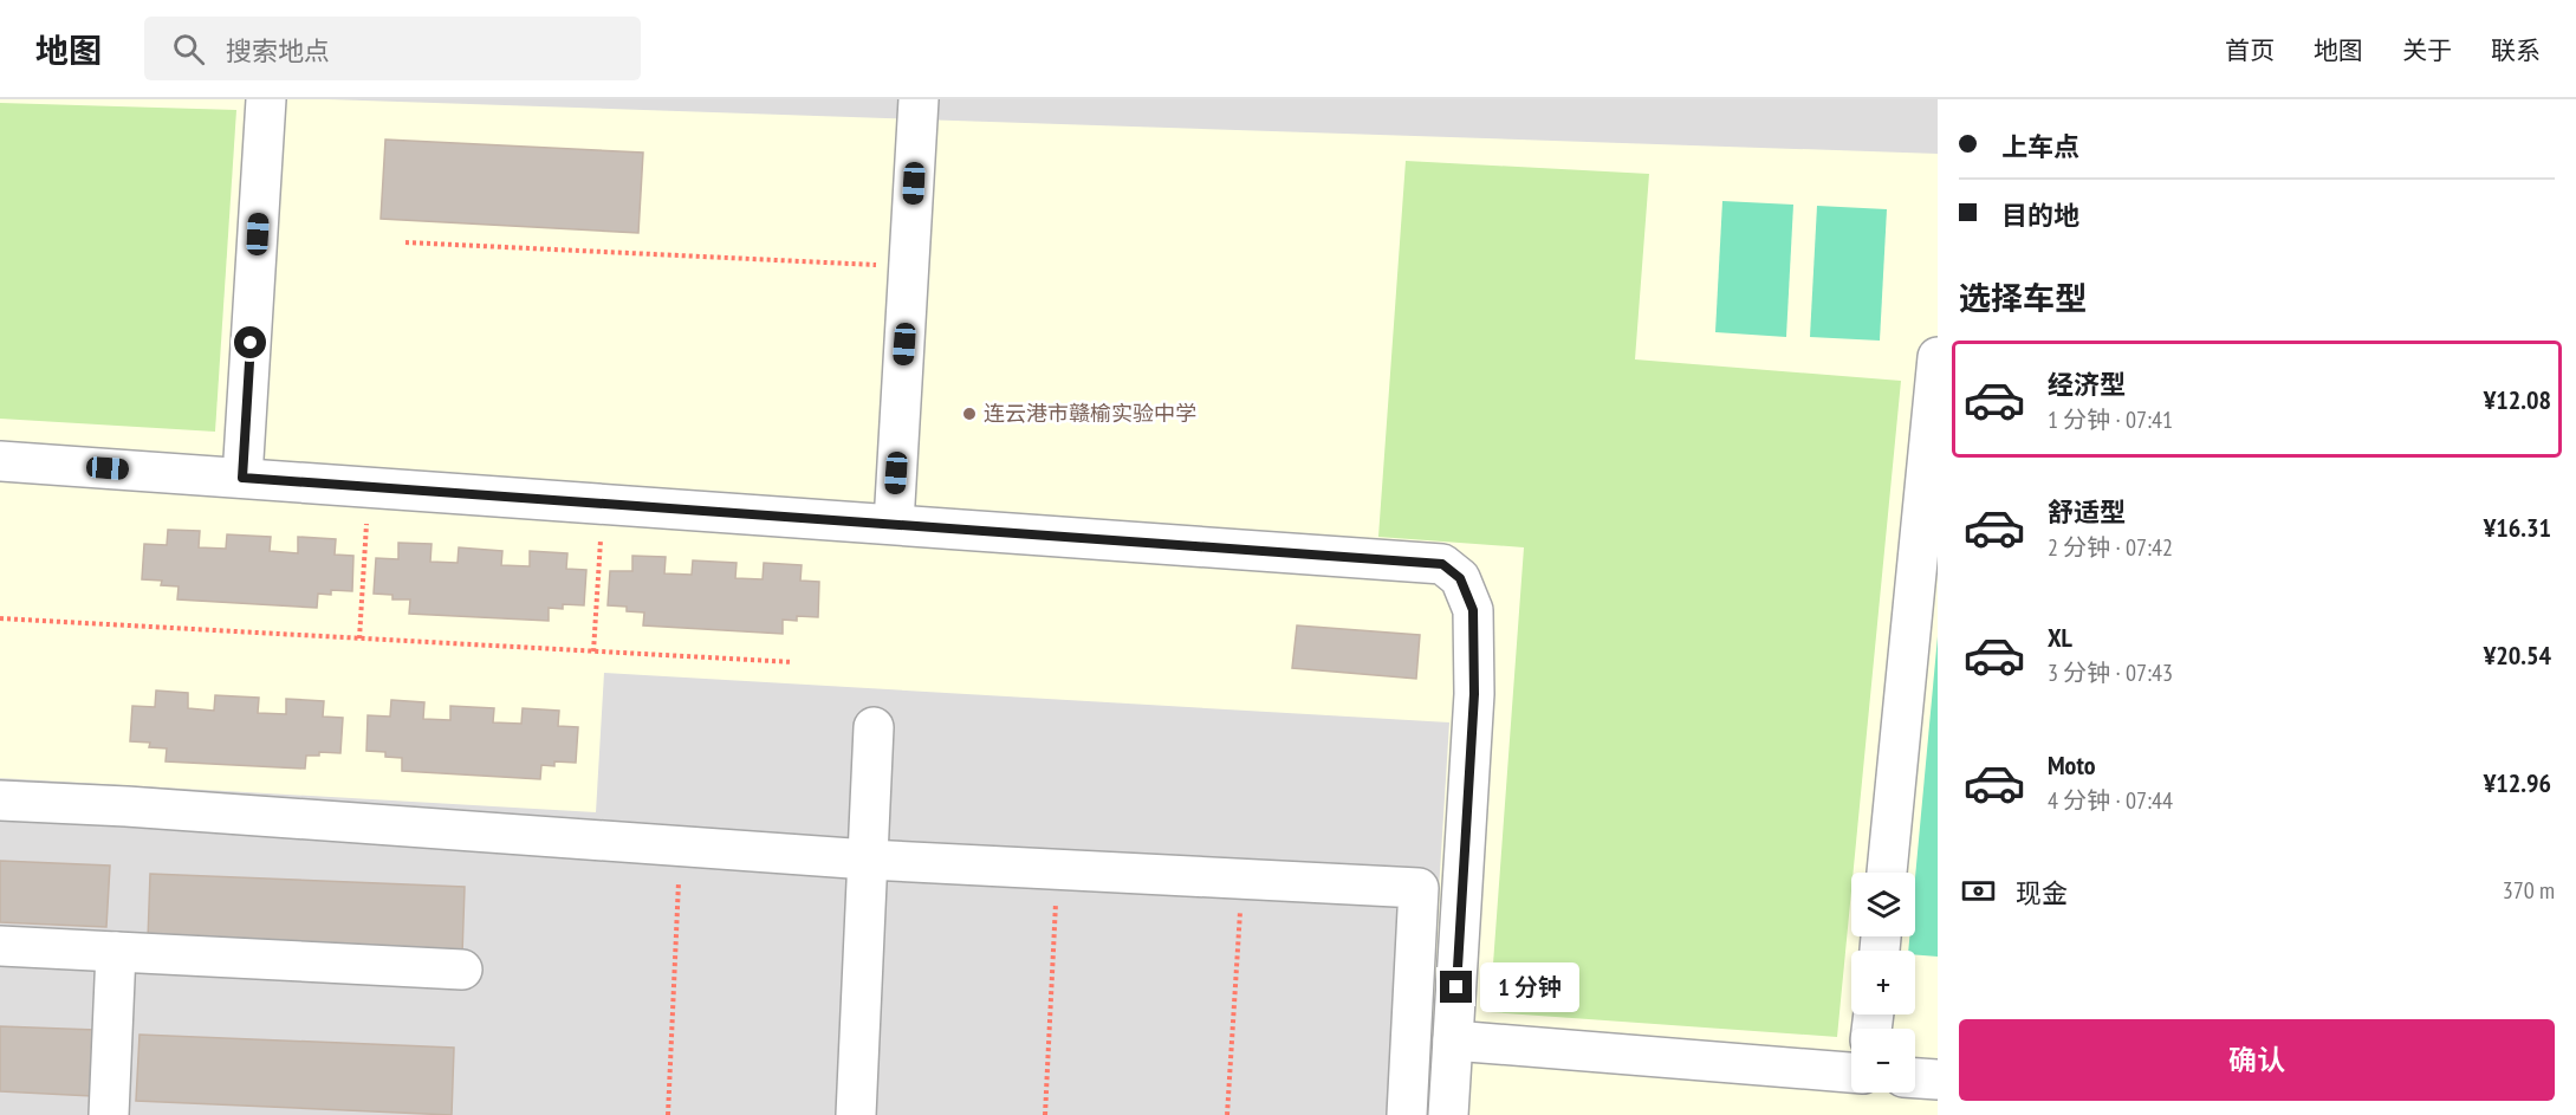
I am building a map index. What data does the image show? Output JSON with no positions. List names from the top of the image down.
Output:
{
  "places": ["连云港市赣榆实验中学"],
  "page": {
    "header": "地图",
    "search": "搜索地点",
    "nav": [
      "首页",
      "地图",
      "关于",
      "联系"
    ],
    "banner": ["上车点", "目的地"],
    "heading": "选择车型",
    "list": [
      {
        "name": "经济型",
        "note": "1 分钟 · 07:41",
        "value": "¥12.08"
      },
      {
        "name": "舒适型",
        "note": "2 分钟 · 07:42",
        "value": "¥16.31"
      },
      {
        "name": "XL",
        "note": "3 分钟 · 07:43",
        "value": "¥20.54"
      },
      {
        "name": "Moto",
        "note": "4 分钟 · 07:44",
        "value": "¥12.96"
      }
    ],
    "pay": ["现金", "370 m"],
    "map_buttons": ["+", "−"],
    "bubble": "1 分钟",
    "buttons": "确认"
  }
}
